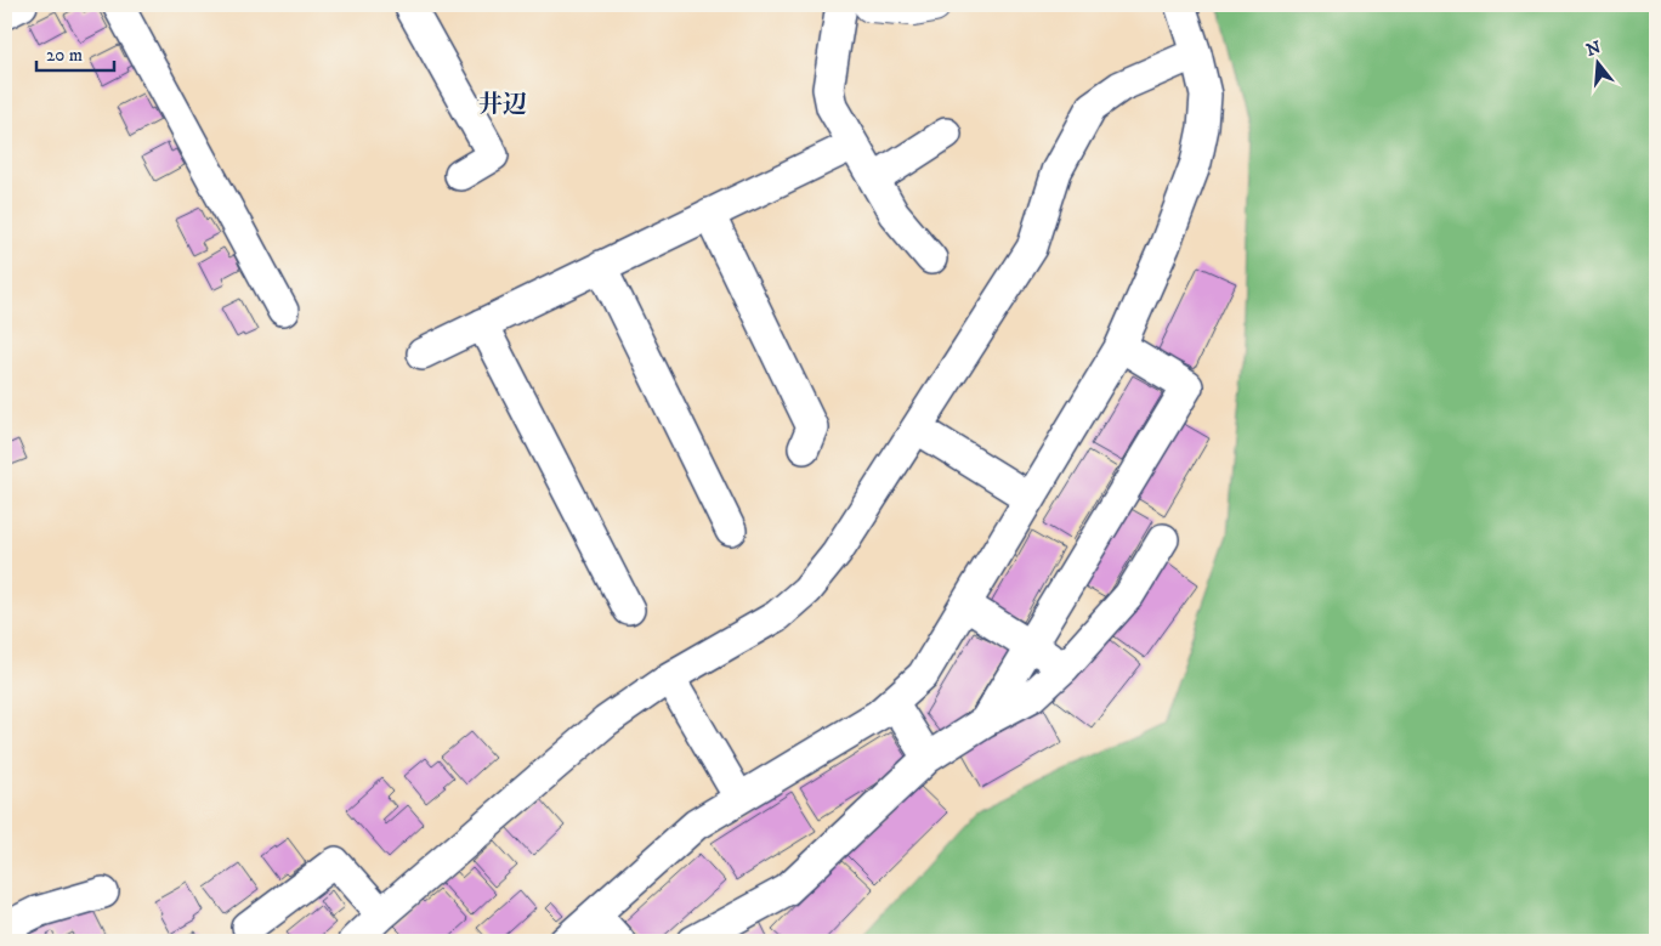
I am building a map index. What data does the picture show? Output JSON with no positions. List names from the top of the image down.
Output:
{
  "districts": ["井辺"],
  "scale_bar": "20 m",
  "north": "top"
}
